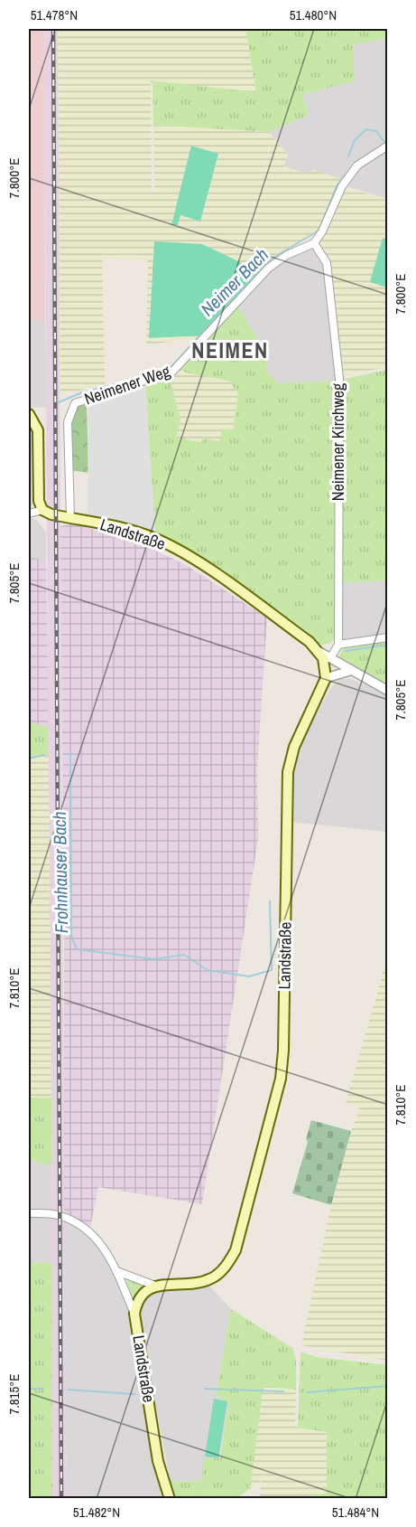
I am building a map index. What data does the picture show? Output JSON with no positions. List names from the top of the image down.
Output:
{
  "streets": {
    "main road": ["Landstraße"],
    "street": ["Neimener Weg", "Neimener Kirchweg"]
  },
  "crossings": [
    ["Neimener Weg", "Neimener Kirchweg"],
    ["Neimener Weg", "Landstraße"]
  ],
  "districts": ["NEIMEN"],
  "water": ["Neimer Bach", "Frohnhauser Bach"],
  "coordinates": [
    "51.478°N",
    "51.480°N",
    "7.800°E",
    "7.805°E",
    "7.810°E",
    "7.815°E",
    "51.482°N",
    "51.484°N"
  ]
}
